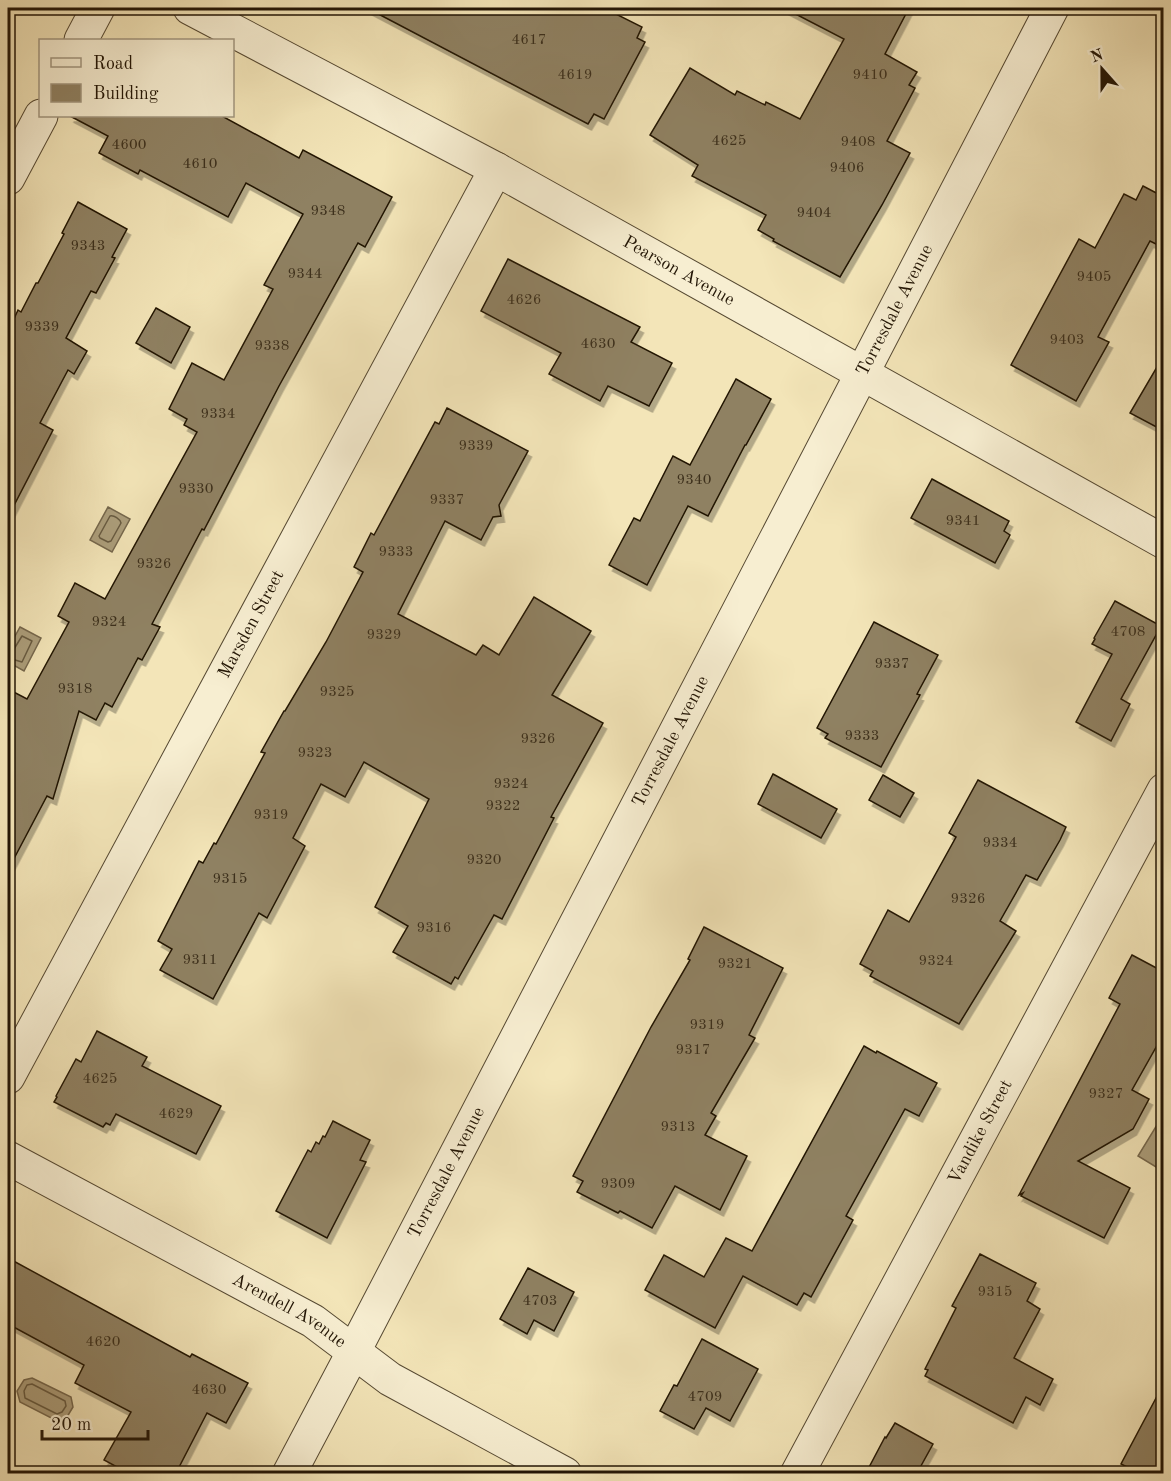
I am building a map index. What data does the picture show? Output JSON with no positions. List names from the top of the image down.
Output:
{
  "streets": {
    "street": [
      "Pearson Avenue",
      "Torresdale Avenue",
      "Marsden Street",
      "Vandike Street",
      "Arendell Avenue"
    ]
  },
  "crossings": [
    ["Pearson Avenue", "Torresdale Avenue"],
    ["Pearson Avenue", "Marsden Street"],
    ["Torresdale Avenue", "Arendell Avenue"]
  ],
  "house_numbers": [
    "4617",
    "4619",
    "9410",
    "4625",
    "9408",
    "4600",
    "4610",
    "9406",
    "9348",
    "9404",
    "9343",
    "9344",
    "9405",
    "4626",
    "9339",
    "9403",
    "4630",
    "9338",
    "9334",
    "9339",
    "9340",
    "9330",
    "9337",
    "9341",
    "9333",
    "9326",
    "9324",
    "4708",
    "9329",
    "9337",
    "9318",
    "9325",
    "9333",
    "9326",
    "9323",
    "9324",
    "9322",
    "9319",
    "9334",
    "9320",
    "9315",
    "9326",
    "9316",
    "9311",
    "9324",
    "9321",
    "9319",
    "9317",
    "4625",
    "9327",
    "4629",
    "9313",
    "9309",
    "9315",
    "4703",
    "4620",
    "4630",
    "4709"
  ],
  "legend": ["Road", "Building"],
  "scale_bar": "20 m",
  "north": "top"
}
